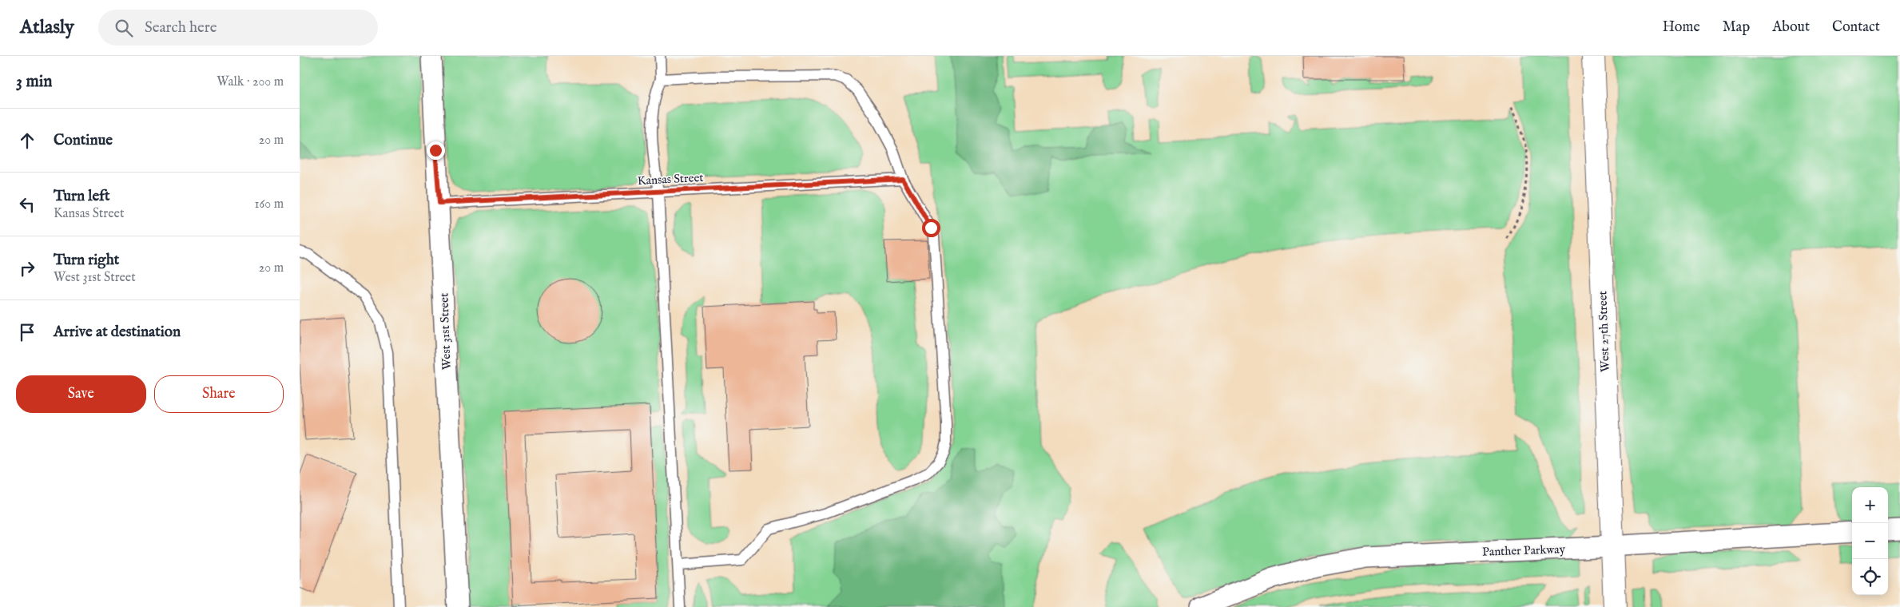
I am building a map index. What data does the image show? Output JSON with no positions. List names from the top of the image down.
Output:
{
  "streets": {
    "main road": ["West 27th Street"],
    "street": ["West 31st Street", "Panther Parkway"],
    "lane": ["Kansas Street"]
  },
  "crossings": [
    ["Kansas Street", "West 31st Street"],
    ["West 27th Street", "Panther Parkway"]
  ],
  "page": {
    "header": "Atlasly",
    "search": "Search here",
    "nav": [
      "Home",
      "Map",
      "About",
      "Contact"
    ],
    "heading": ["3 min", "Walk · 200 m"],
    "list": [
      ["Continue", "20 m"],
      ["Turn left", "Kansas Street", "160 m"],
      ["Turn right", "West 31st Street", "20 m"],
      "Arrive at destination"
    ],
    "buttons": ["Save", "Share"],
    "map_buttons": ["+", "−"]
  }
}
